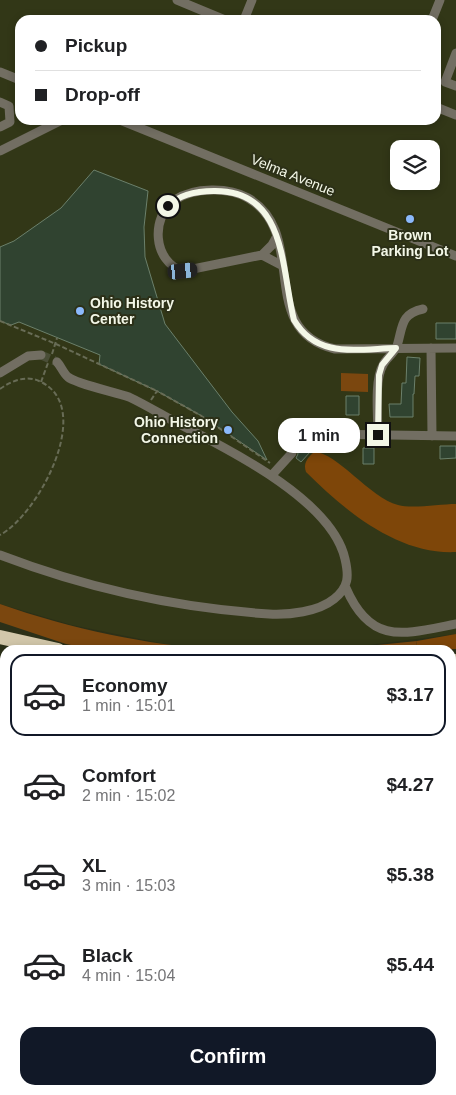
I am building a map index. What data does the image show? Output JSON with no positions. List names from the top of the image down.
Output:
{
  "streets": {
    "street": ["Velma Avenue"]
  },
  "places": ["Brown Parking Lot", "Ohio History Center", "Ohio History Connection"],
  "page": {
    "banner": ["Pickup", "Drop-off"],
    "bubble": "1 min",
    "list": [
      {
        "name": "Economy",
        "note": "1 min · 15:01",
        "value": "$3.17"
      },
      {
        "name": "Comfort",
        "note": "2 min · 15:02",
        "value": "$4.27"
      },
      {
        "name": "XL",
        "note": "3 min · 15:03",
        "value": "$5.38"
      },
      {
        "name": "Black",
        "note": "4 min · 15:04",
        "value": "$5.44"
      }
    ],
    "buttons": "Confirm"
  }
}
